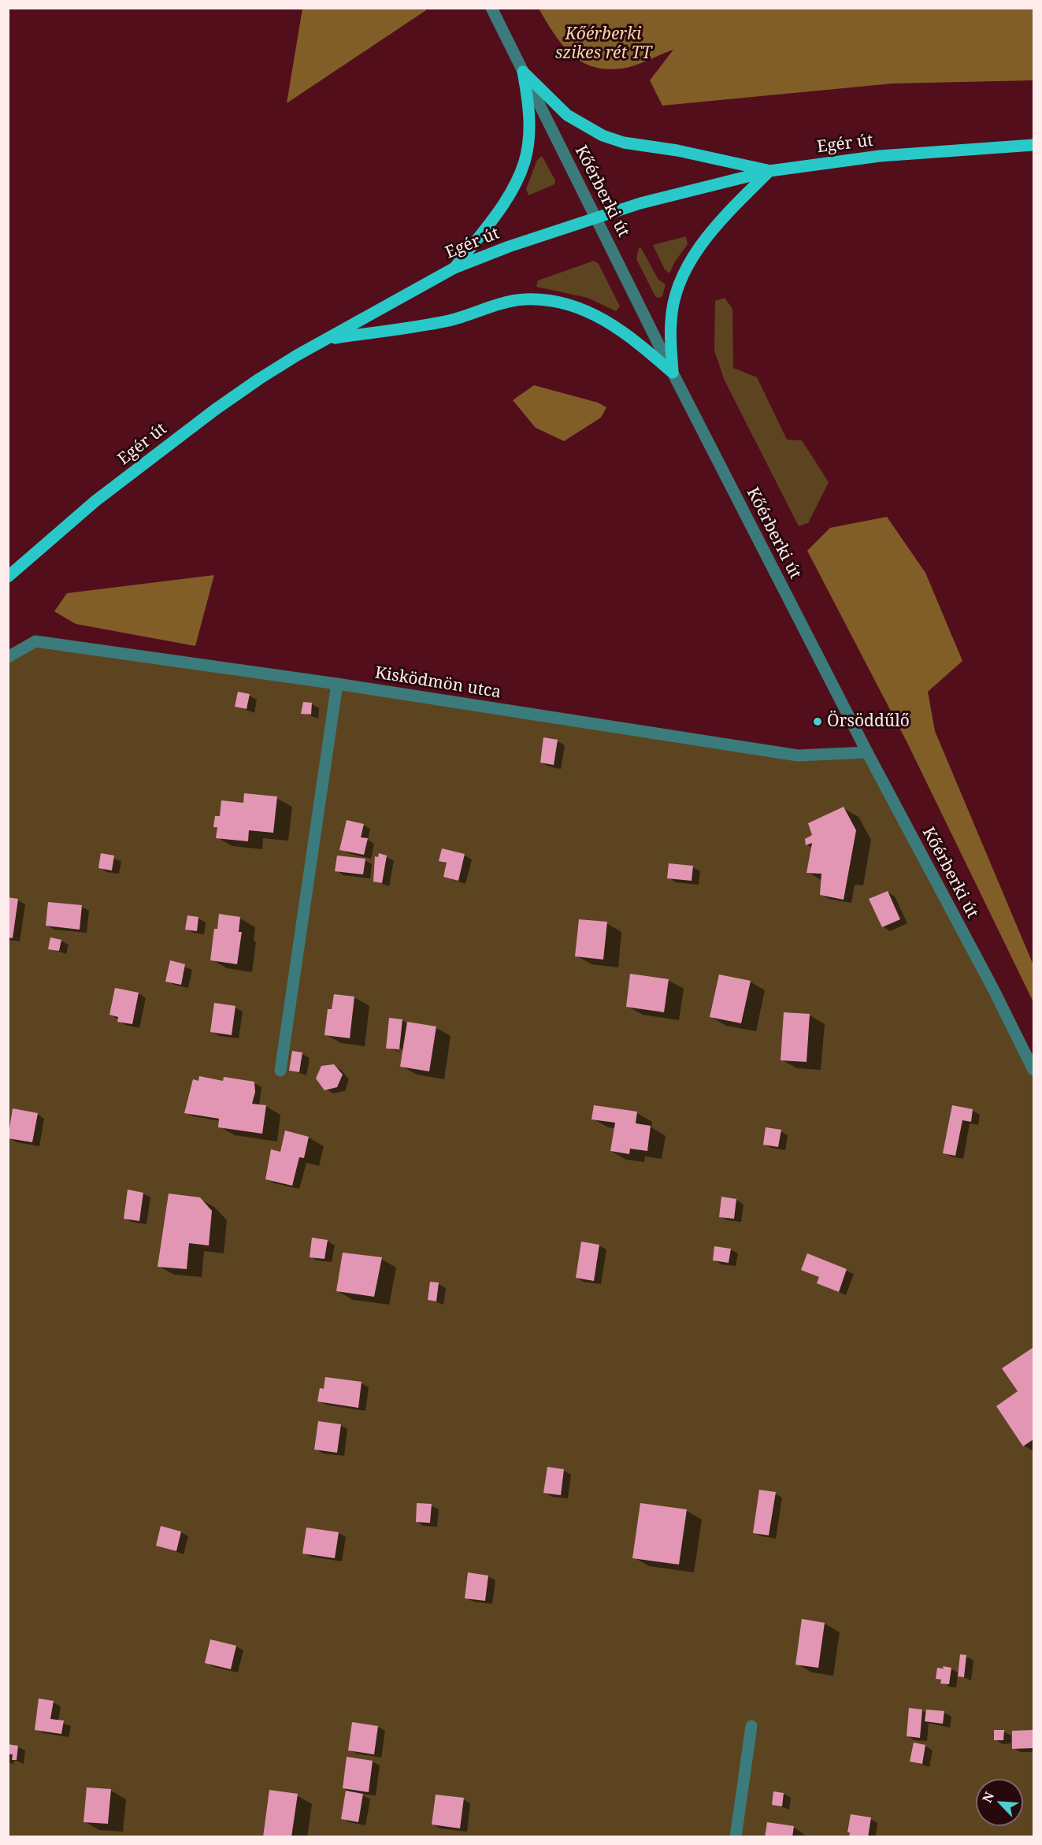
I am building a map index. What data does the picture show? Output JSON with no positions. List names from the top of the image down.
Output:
{
  "streets": {
    "main road": ["Egér út"],
    "street": ["Kőérberki út", "Kisködmön utca"]
  },
  "crossings": [
    ["Egér út", "Kőérberki út"],
    ["Kőérberki út", "Kisködmön utca"]
  ],
  "parks": ["Kőérberki szikes rét TT"],
  "places": ["Örsöddűlő"],
  "north": "top left"
}
